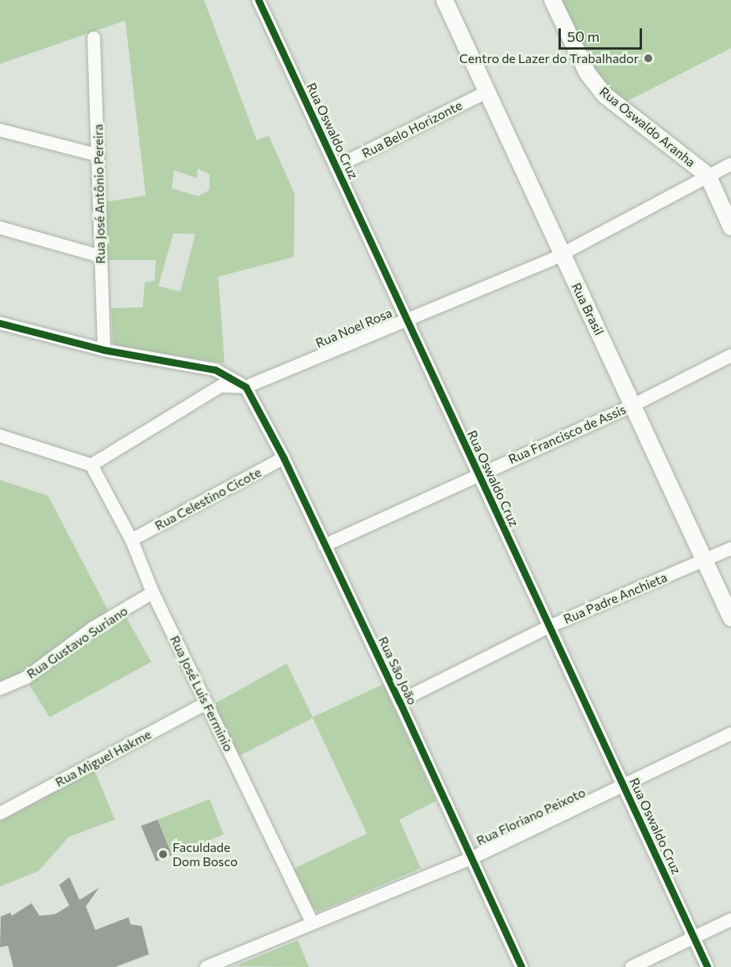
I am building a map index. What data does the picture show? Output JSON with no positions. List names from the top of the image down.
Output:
{
  "streets": {
    "street": [
      "Rua Oswaldo Aranha",
      "Rua Belo Horizonte",
      "Rua Oswaldo Cruz",
      "Rua José Antônio Pereira",
      "Rua Brasil",
      "Rua Noel Rosa",
      "Rua Francisco de Assis",
      "Rua Celestino Cicote",
      "Rua Padre Anchieta",
      "Rua Gustavo Suriano",
      "Rua São João",
      "Rua José Luis Ferminio",
      "Rua Miguel Hakme",
      "Rua Floriano Peixoto"
    ]
  },
  "crossings": [
    ["Rua Oswaldo Aranha", "Rua Noel Rosa"],
    ["Rua Belo Horizonte", "Rua Oswaldo Cruz"],
    ["Rua Belo Horizonte", "Rua Brasil"],
    ["Rua Oswaldo Cruz", "Rua Noel Rosa"],
    ["Rua Oswaldo Cruz", "Rua Francisco de Assis"],
    ["Rua Oswaldo Cruz", "Rua Padre Anchieta"],
    ["Rua Oswaldo Cruz", "Rua Floriano Peixoto"],
    ["Rua Brasil", "Rua Noel Rosa"],
    ["Rua Brasil", "Rua Francisco de Assis"],
    ["Rua Brasil", "Rua Padre Anchieta"],
    ["Rua Noel Rosa", "Rua São João"],
    ["Rua Noel Rosa", "Rua José Luis Ferminio"],
    ["Rua Francisco de Assis", "Rua São João"],
    ["Rua Celestino Cicote", "Rua São João"],
    ["Rua Celestino Cicote", "Rua José Luis Ferminio"],
    ["Rua Padre Anchieta", "Rua São João"],
    ["Rua Gustavo Suriano", "Rua José Luis Ferminio"],
    ["Rua São João", "Rua Floriano Peixoto"],
    ["Rua José Luis Ferminio", "Rua Miguel Hakme"],
    ["Rua José Luis Ferminio", "Rua Floriano Peixoto"]
  ],
  "places": ["Centro de Lazer do Trabalhador", "Faculdade Dom Bosco"],
  "scale_bar": "50 m"
}
